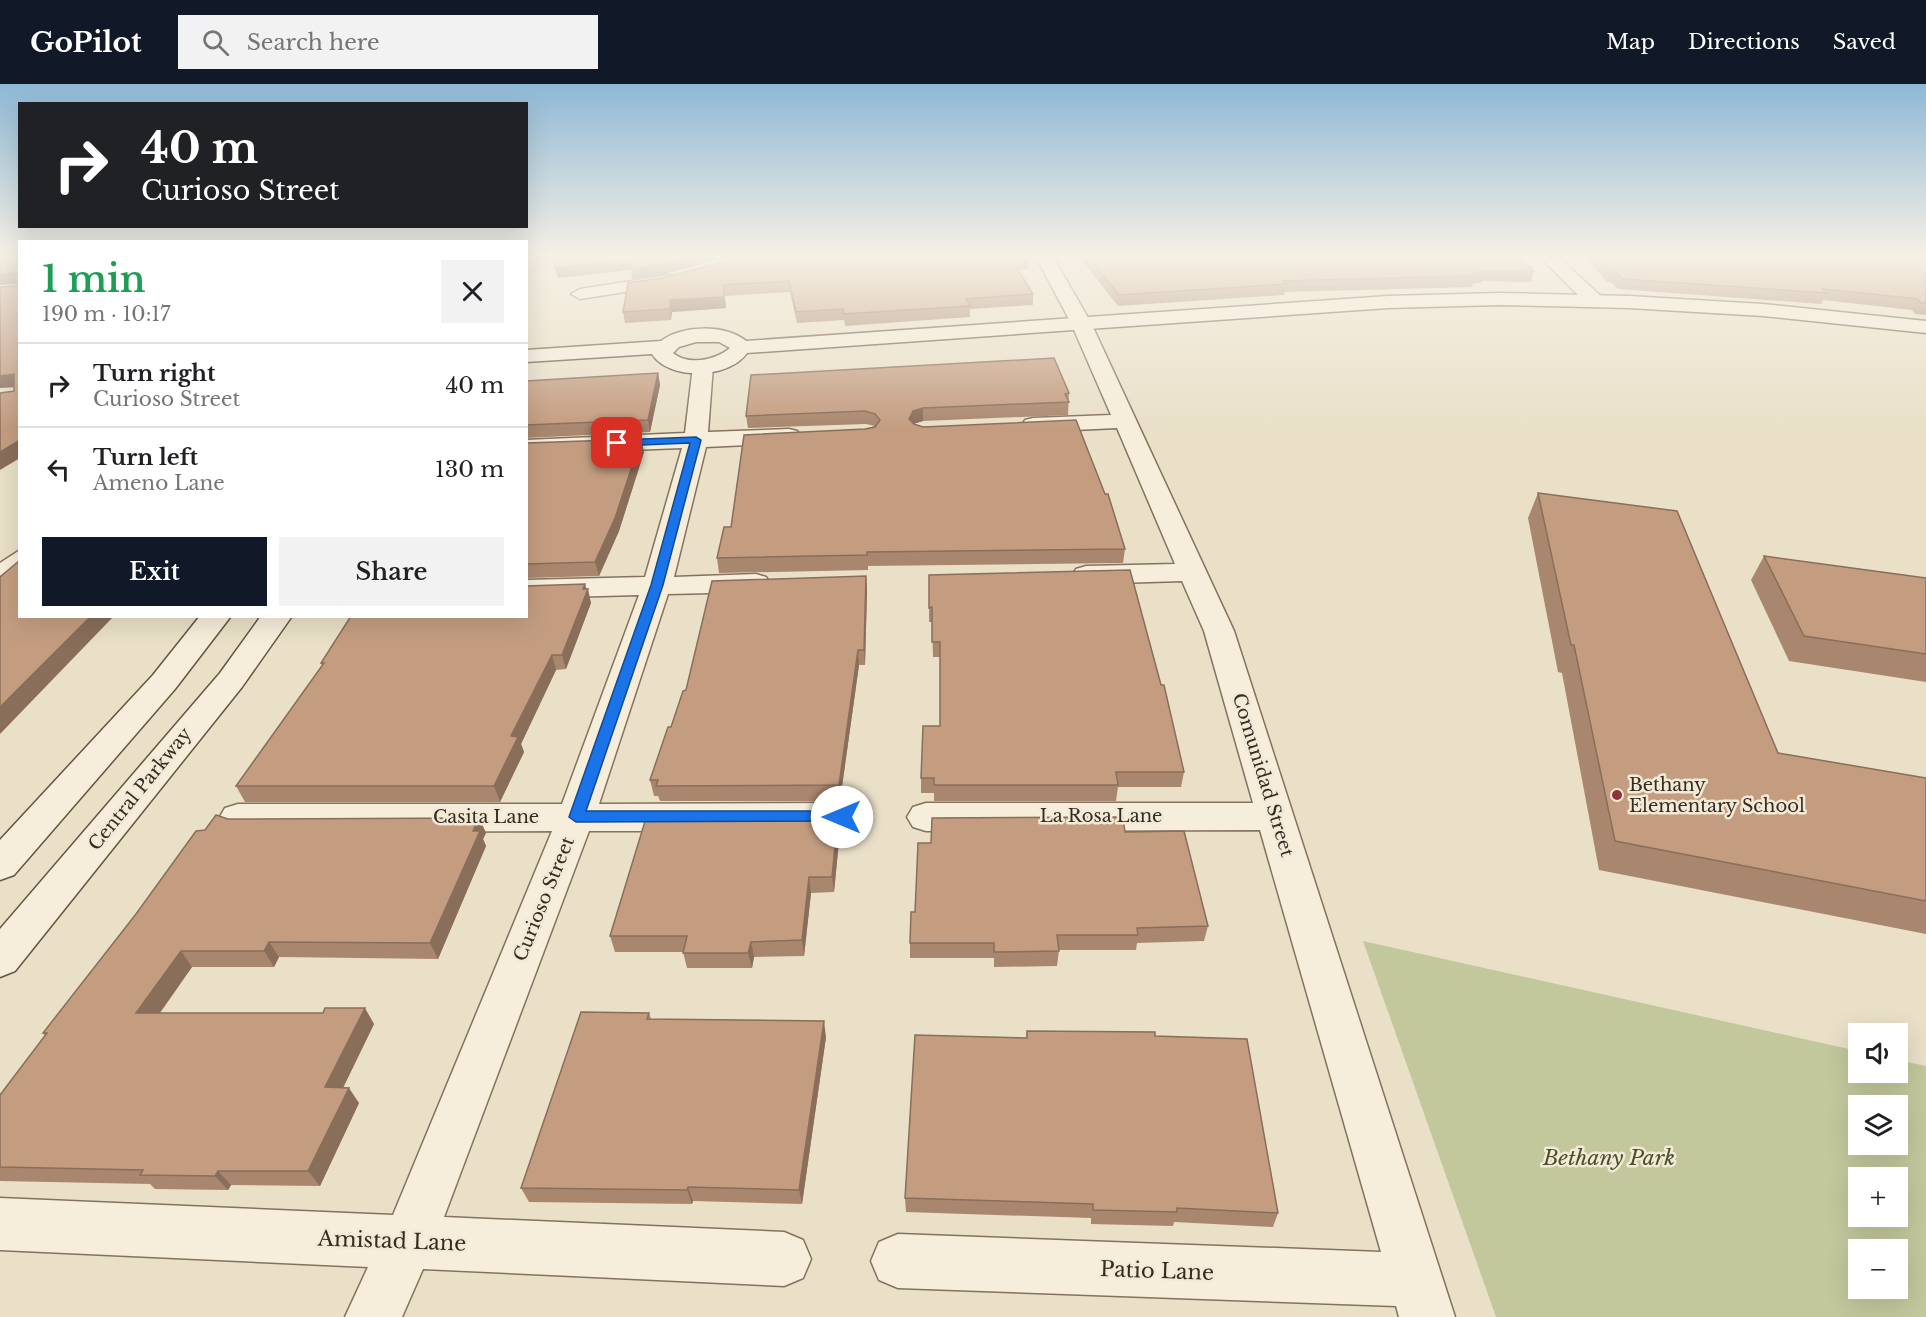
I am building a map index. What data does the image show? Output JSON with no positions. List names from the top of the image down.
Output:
{
  "streets": {
    "street": [
      "Comunidad Street",
      "Central Parkway",
      "La Rosa Lane",
      "Casita Lane",
      "Curioso Street",
      "Amistad Lane",
      "Patio Lane"
    ]
  },
  "crossings": [
    ["Comunidad Street", "La Rosa Lane"],
    ["Comunidad Street", "Patio Lane"],
    ["Casita Lane", "Curioso Street"],
    ["Curioso Street", "Amistad Lane"]
  ],
  "parks": ["Bethany Park"],
  "places": ["Bethany Elementary School"],
  "page": {
    "header": "GoPilot",
    "search": "Search here",
    "nav": ["Map", "Directions", "Saved"],
    "turn": ["40 m", "Curioso Street"],
    "heading": ["1 min", "190 m · 10:17"],
    "list": [
      {
        "name": "Turn right",
        "note": "Curioso Street",
        "value": "40 m"
      },
      {
        "name": "Turn left",
        "note": "Ameno Lane",
        "value": "130 m"
      }
    ],
    "buttons": ["Exit", "Share"],
    "map_buttons": ["+", "−"]
  }
}
